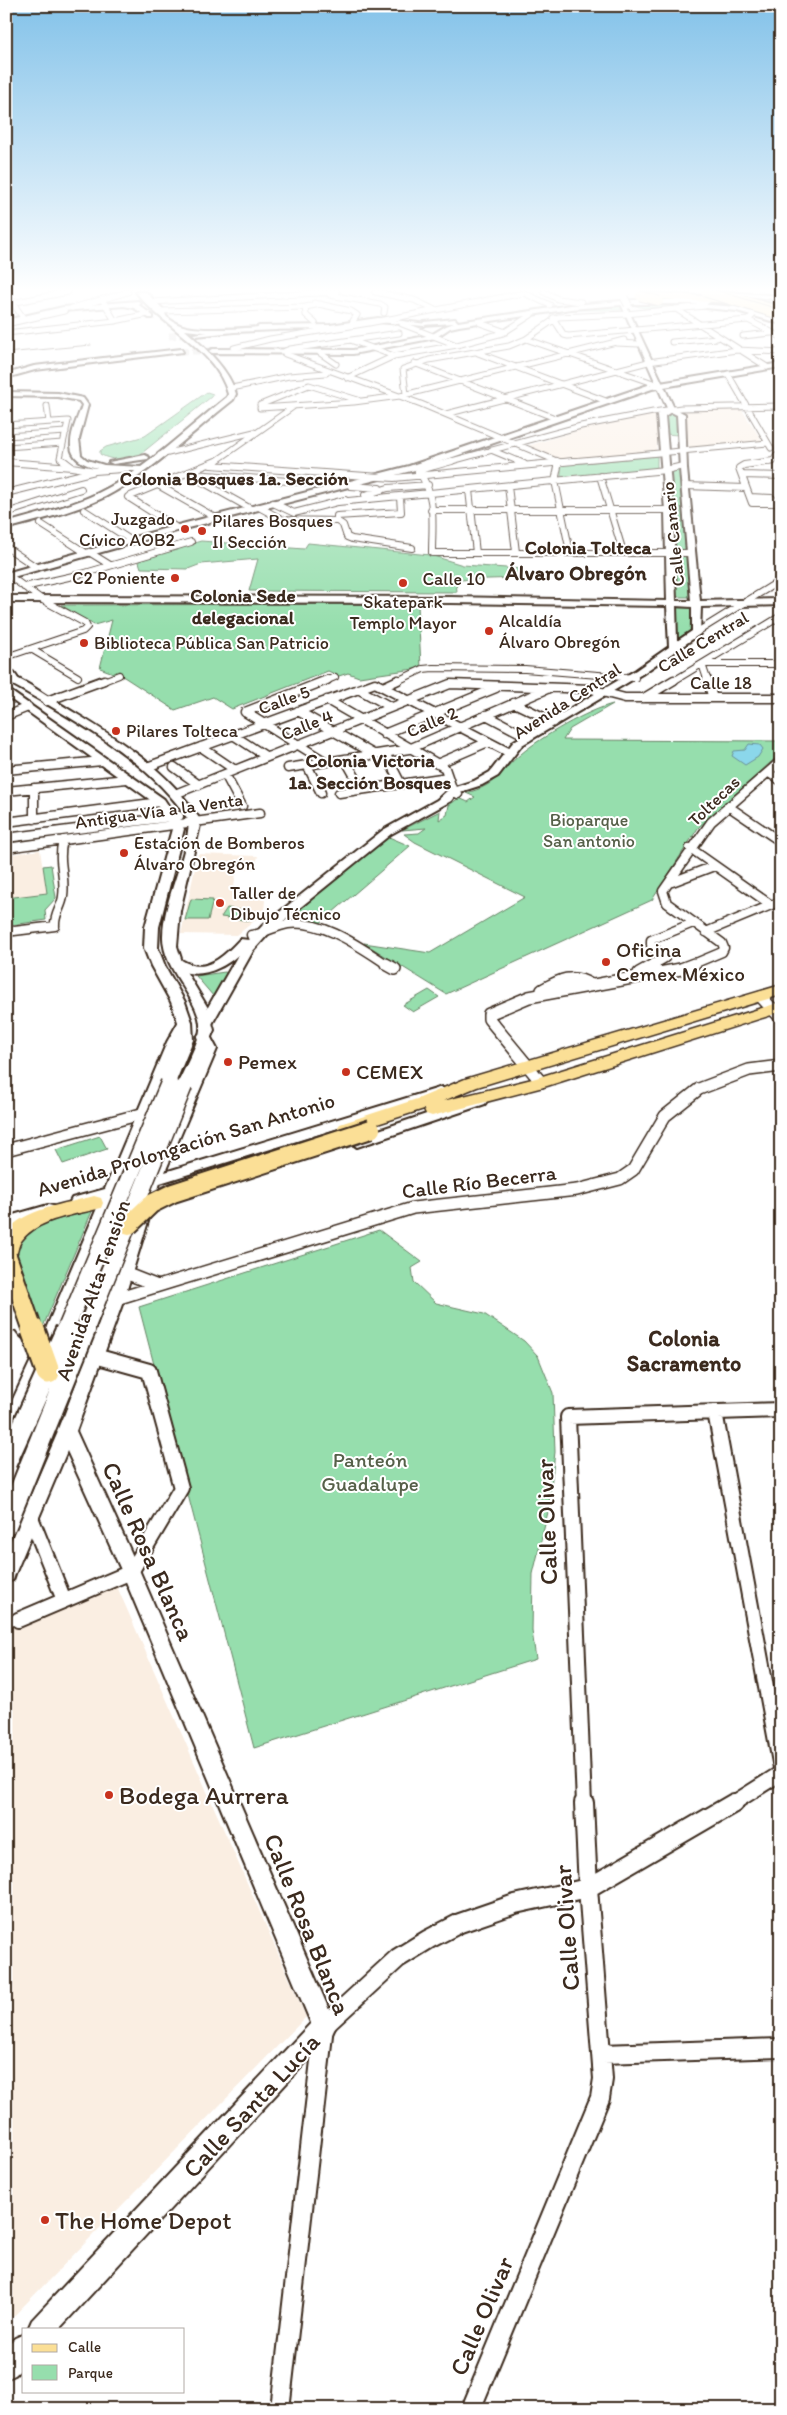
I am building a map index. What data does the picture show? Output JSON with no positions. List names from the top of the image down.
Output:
{
  "streets": {
    "main road": ["Avenida Prolongación San Antonio", "Avenida Alta Tensión"],
    "street": [
      "Calle Canario",
      "Calle 10",
      "Calle Central",
      "Calle 18",
      "Calle 5",
      "Avenida Central",
      "Calle 2",
      "Calle 4",
      "Toltecas",
      "Antigua Vía a la Venta",
      "Calle Río Becerra",
      "Calle Olivar",
      "Calle Rosa Blanca",
      "Calle Santa Lucía"
    ]
  },
  "crossings": [
    ["Calle Canario", "Calle 10"],
    ["Calle Canario", "Avenida Central"],
    ["Calle 10", "Avenida Central"],
    ["Calle Central", "Calle 18"],
    ["Calle 18", "Avenida Central"],
    ["Avenida Prolongación San Antonio", "Avenida Alta Tensión"],
    ["Calle Río Becerra", "Avenida Alta Tensión"],
    ["Avenida Alta Tensión", "Calle Rosa Blanca"],
    ["Calle Olivar", "Calle Santa Lucía"],
    ["Calle Rosa Blanca", "Calle Santa Lucía"]
  ],
  "districts": [
    "Colonia Bosques 1a. Sección",
    "Colonia Tolteca",
    "Álvaro Obregón",
    "Colonia Sede delegacional",
    "Colonia Victoria 1a. Sección Bosques",
    "Colonia Sacramento"
  ],
  "parks": ["Bioparque San antonio", "Panteón Guadalupe"],
  "places": [
    "Juzgado Cívico AOB2",
    "Pilares Bosques II Sección",
    "C2 Poniente",
    "Skatepark Templo Mayor",
    "Alcaldía Álvaro Obregón",
    "Biblioteca Pública San Patricio",
    "Pilares Tolteca",
    "Estación de Bomberos Álvaro Obregón",
    "Taller de Dibujo Técnico",
    "Oficina Cemex México",
    "Pemex",
    "CEMEX",
    "Bodega Aurrera",
    "The Home Depot"
  ],
  "legend": ["Calle", "Parque"]
}
